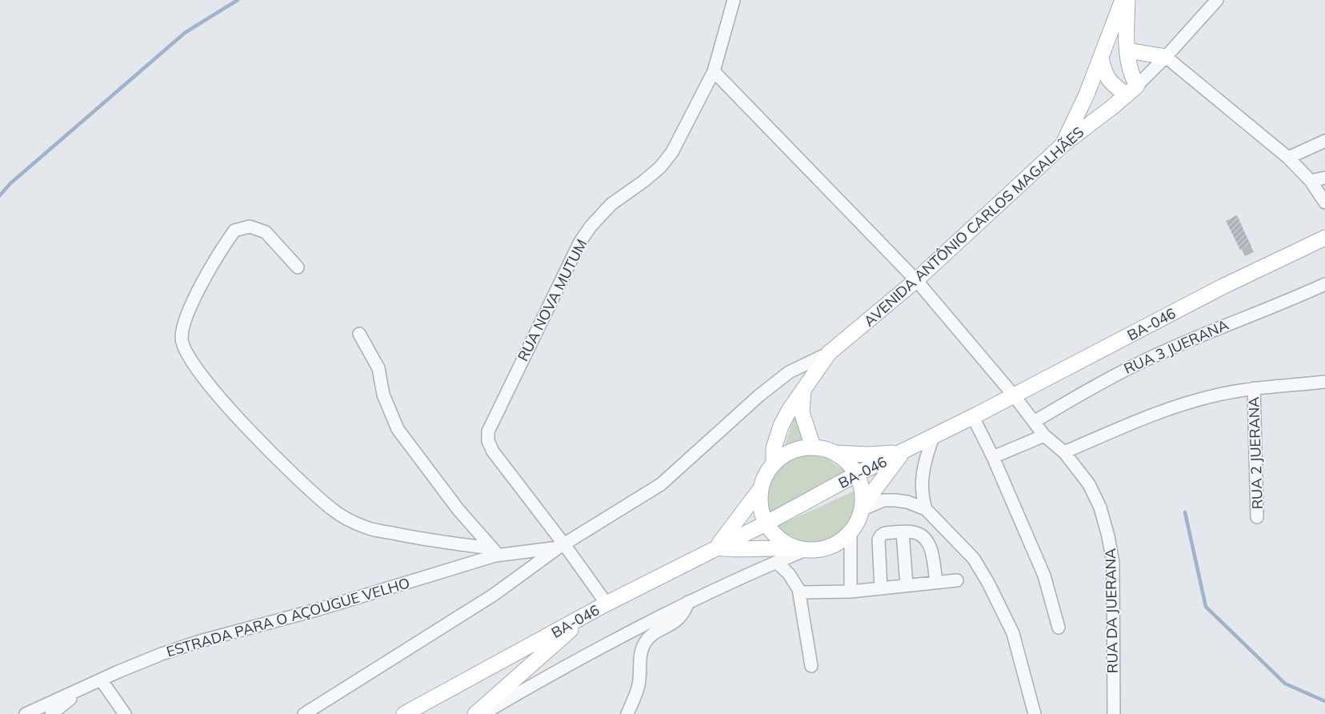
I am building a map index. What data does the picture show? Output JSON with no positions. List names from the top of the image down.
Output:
{
  "streets": {
    "main road": ["AVENIDA ANTÔNIO CARLOS MAGALHÃES", "BA-046"],
    "street": [
      "RUA NOVA MUTUM",
      "RUA 3 JUERANA",
      "RUA 2 JUERANA",
      "RUA DA JUERANA",
      "ESTRADA PARA O AÇOUGUE VELHO"
    ]
  },
  "crossings": [
    ["AVENIDA ANTÔNIO CARLOS MAGALHÃES", "RUA DA JUERANA"],
    ["RUA NOVA MUTUM", "BA-046"],
    ["RUA NOVA MUTUM", "RUA DA JUERANA"],
    ["RUA NOVA MUTUM", "ESTRADA PARA O AÇOUGUE VELHO"],
    ["BA-046", "RUA DA JUERANA"],
    ["RUA 3 JUERANA", "RUA DA JUERANA"]
  ]
}
